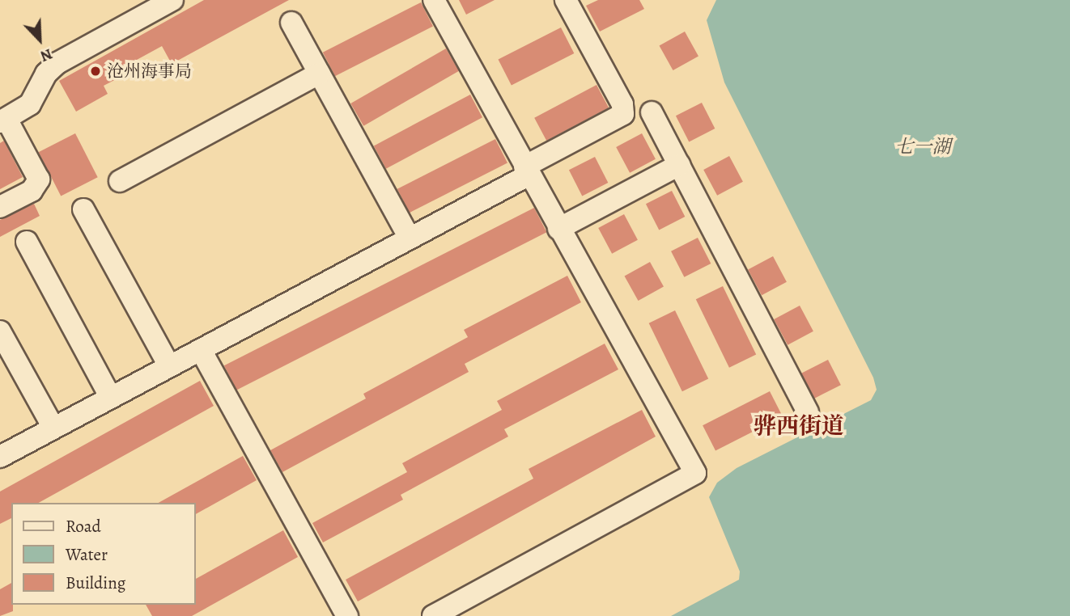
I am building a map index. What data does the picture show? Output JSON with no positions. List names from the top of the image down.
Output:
{
  "districts": ["骅西街道"],
  "water": ["七一湖"],
  "places": ["沧州海事局"],
  "legend": ["Road", "Water", "Building"],
  "north": "bottom right"
}
